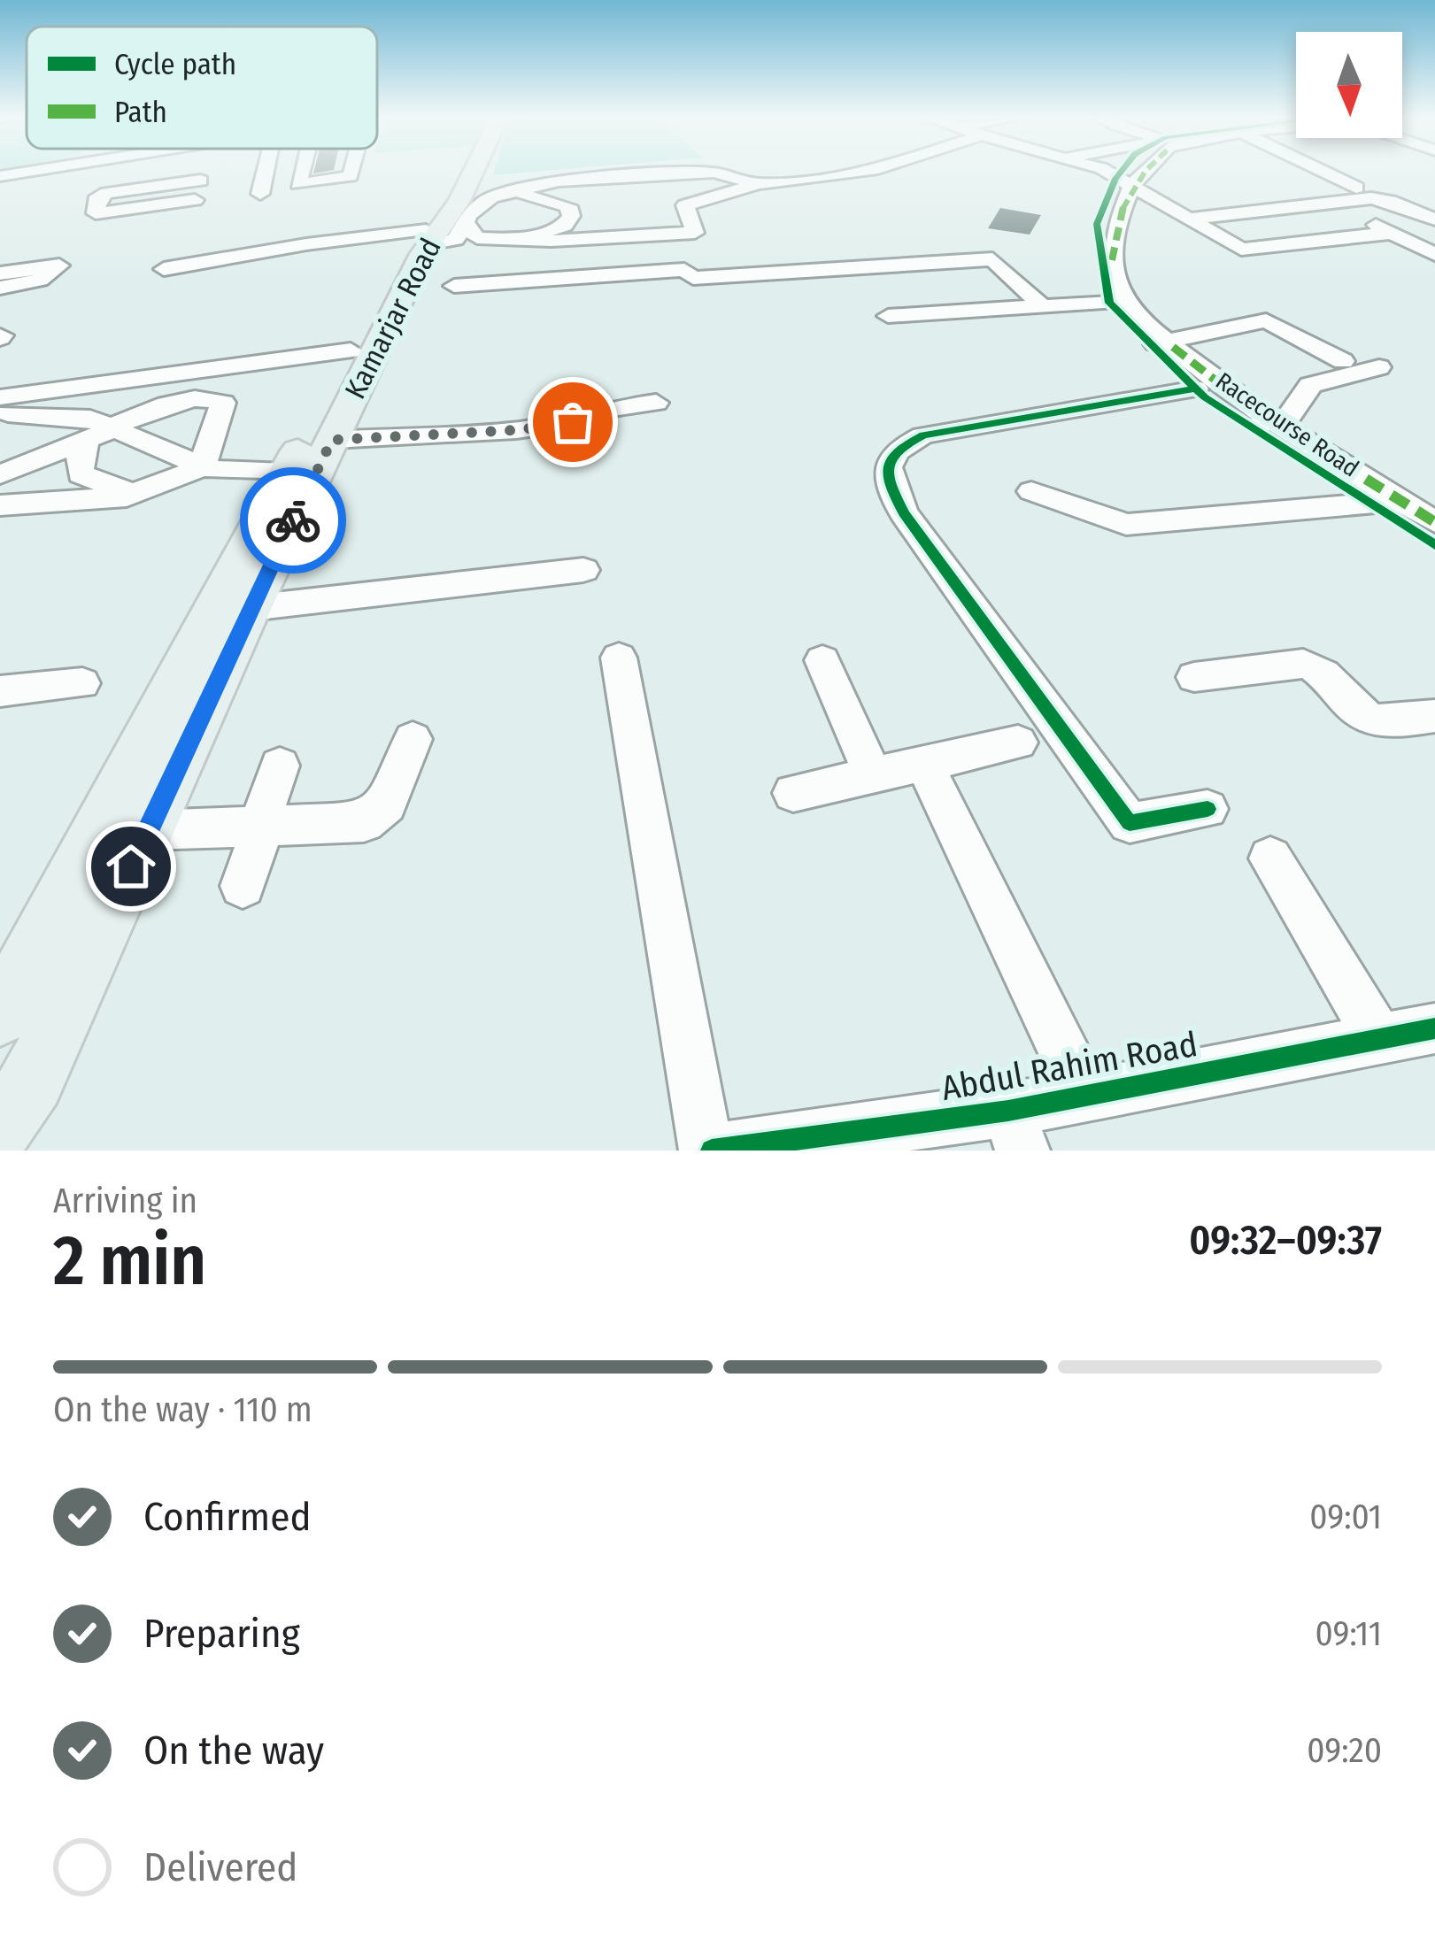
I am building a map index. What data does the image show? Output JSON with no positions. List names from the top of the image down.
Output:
{
  "streets": {
    "main road": ["Kamarjar Road"],
    "street": ["Racecourse Road", "Abdul Rahim Road"]
  },
  "legend": ["Cycle path", "Path"],
  "north": "bottom",
  "page": {
    "heading": ["2 min", "Arriving in", "09:32–09:37"],
    "bar": "On the way · 110 m",
    "list": [
      ["Confirmed", "09:01"],
      ["Preparing", "09:11"],
      ["On the way", "09:20"],
      "Delivered"
    ]
  }
}
